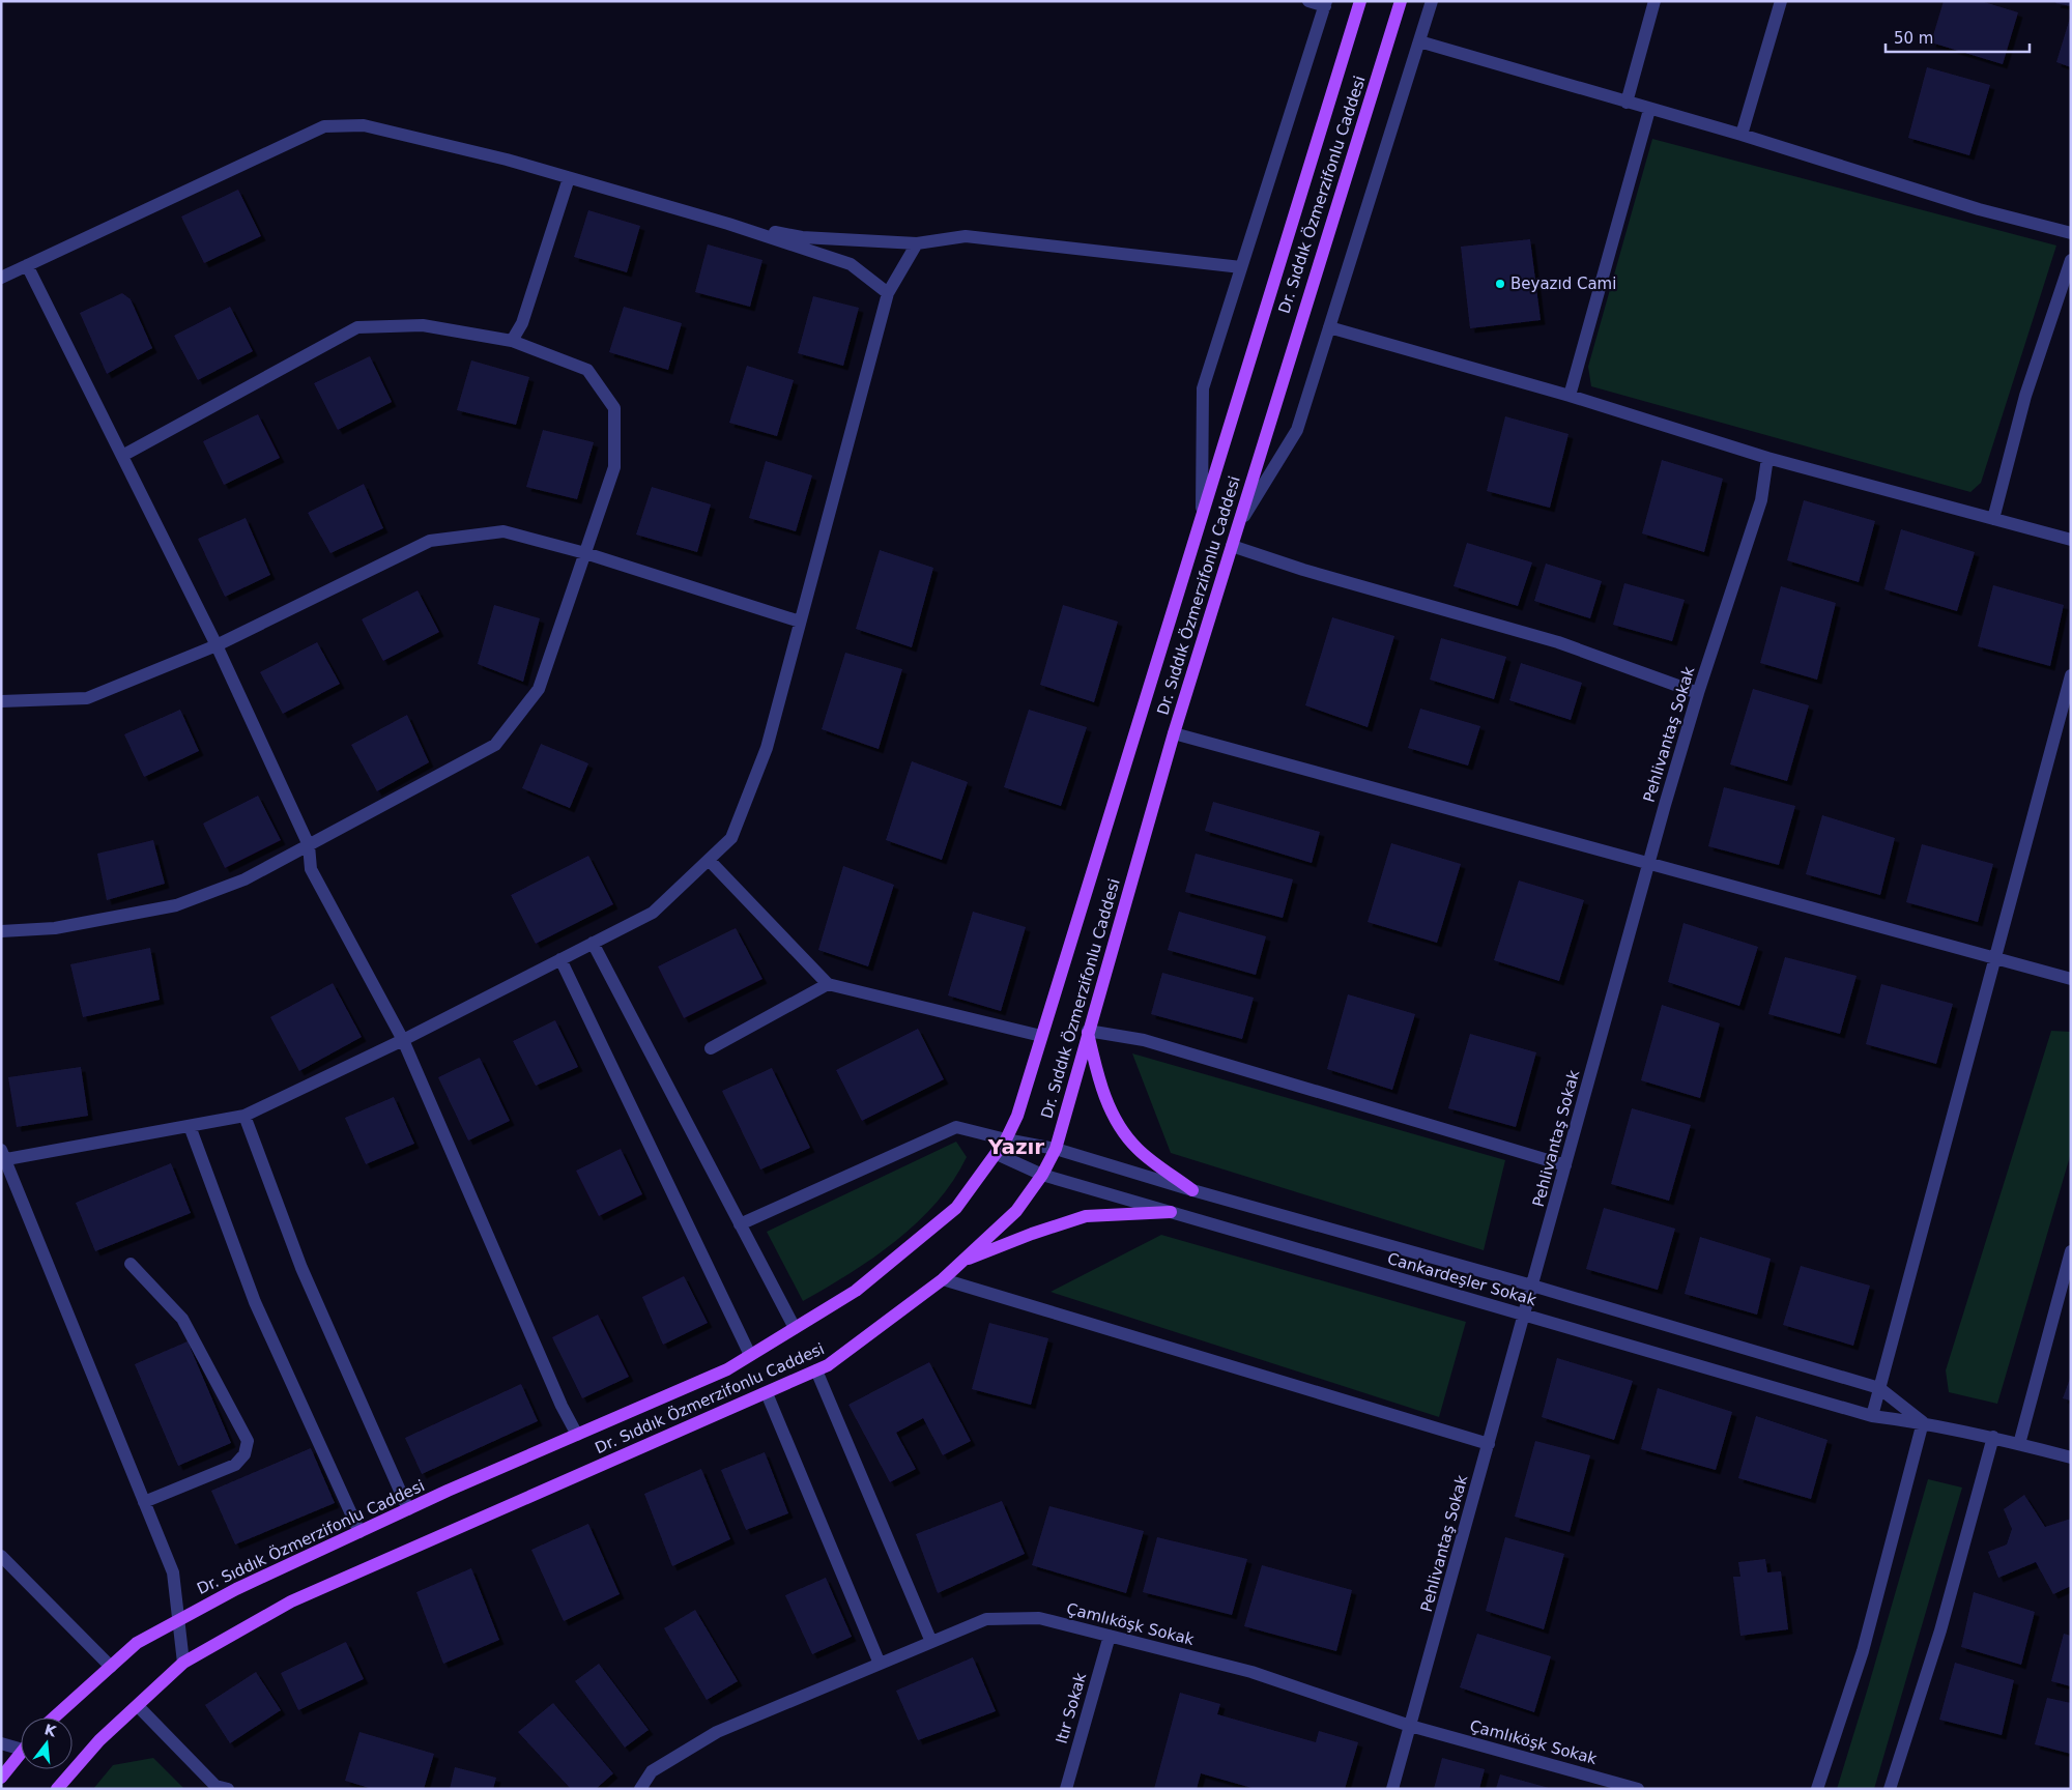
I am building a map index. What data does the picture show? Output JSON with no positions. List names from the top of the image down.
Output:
{
  "streets": {
    "main road": ["Dr. Sıddık Özmerzifonlu Caddesi"],
    "street": [
      "Pehlivantaş Sokak",
      "Cankardeşler Sokak",
      "Çamlıköşk Sokak",
      "Itır Sokak"
    ]
  },
  "crossings": [
    ["Dr. Sıddık Özmerzifonlu Caddesi", "Cankardeşler Sokak"],
    ["Pehlivantaş Sokak", "Cankardeşler Sokak"],
    ["Pehlivantaş Sokak", "Çamlıköşk Sokak"],
    ["Çamlıköşk Sokak", "Itır Sokak"]
  ],
  "districts": ["Yazır"],
  "places": ["Beyazıd Cami"],
  "scale_bar": "50 m",
  "north": "top"
}
